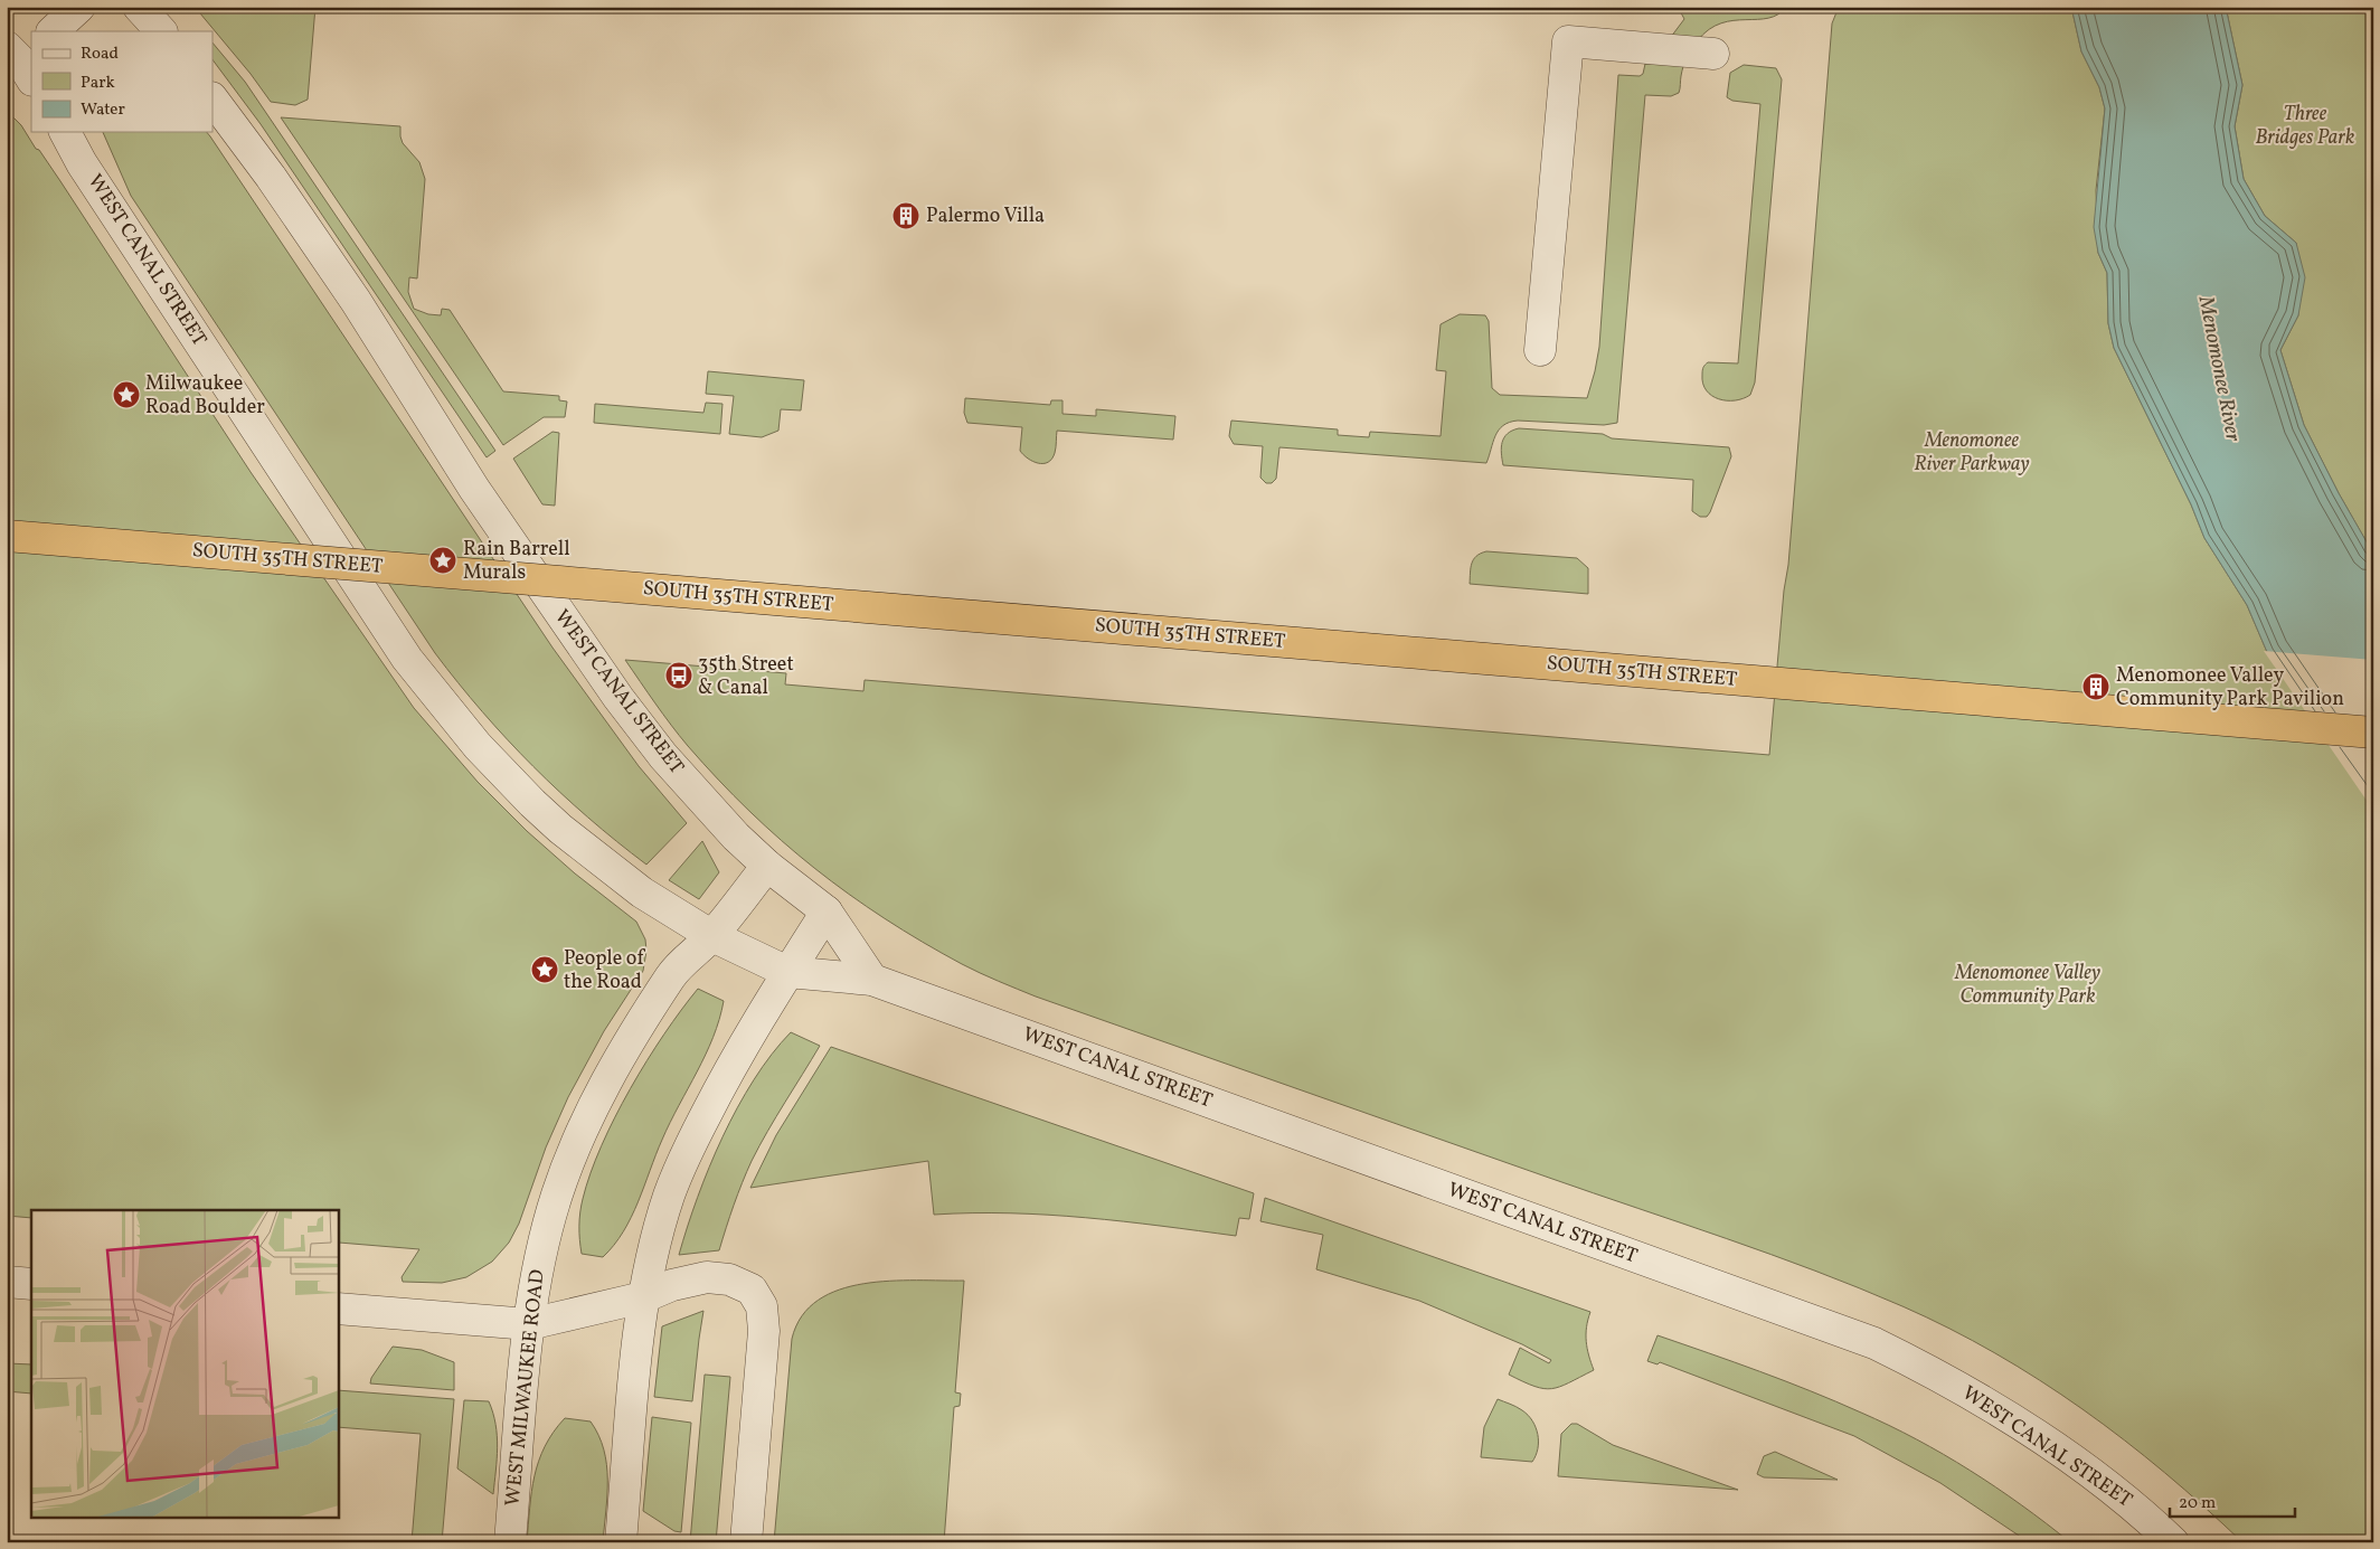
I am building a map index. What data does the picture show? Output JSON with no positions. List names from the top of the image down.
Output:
{
  "streets": {
    "main road": ["SOUTH 35TH STREET"],
    "street": ["WEST CANAL STREET", "WEST MILWAUKEE ROAD"]
  },
  "crossings": [
    ["WEST CANAL STREET", "WEST MILWAUKEE ROAD"]
  ],
  "water": ["Menomonee River"],
  "parks": ["Three Bridges Park", "Menomonee River Parkway", "Menomonee Valley Community Park"],
  "places": {
    "building": ["Palermo Villa", "Menomonee Valley Community Park Pavilion"],
    "place": ["Milwaukee Road Boulder", "Rain Barrell Murals", "People of the Road"],
    "bus stop": ["35th Street & Canal"]
  },
  "legend": ["Road", "Park", "Water"],
  "scale_bar": "20 m"
}
